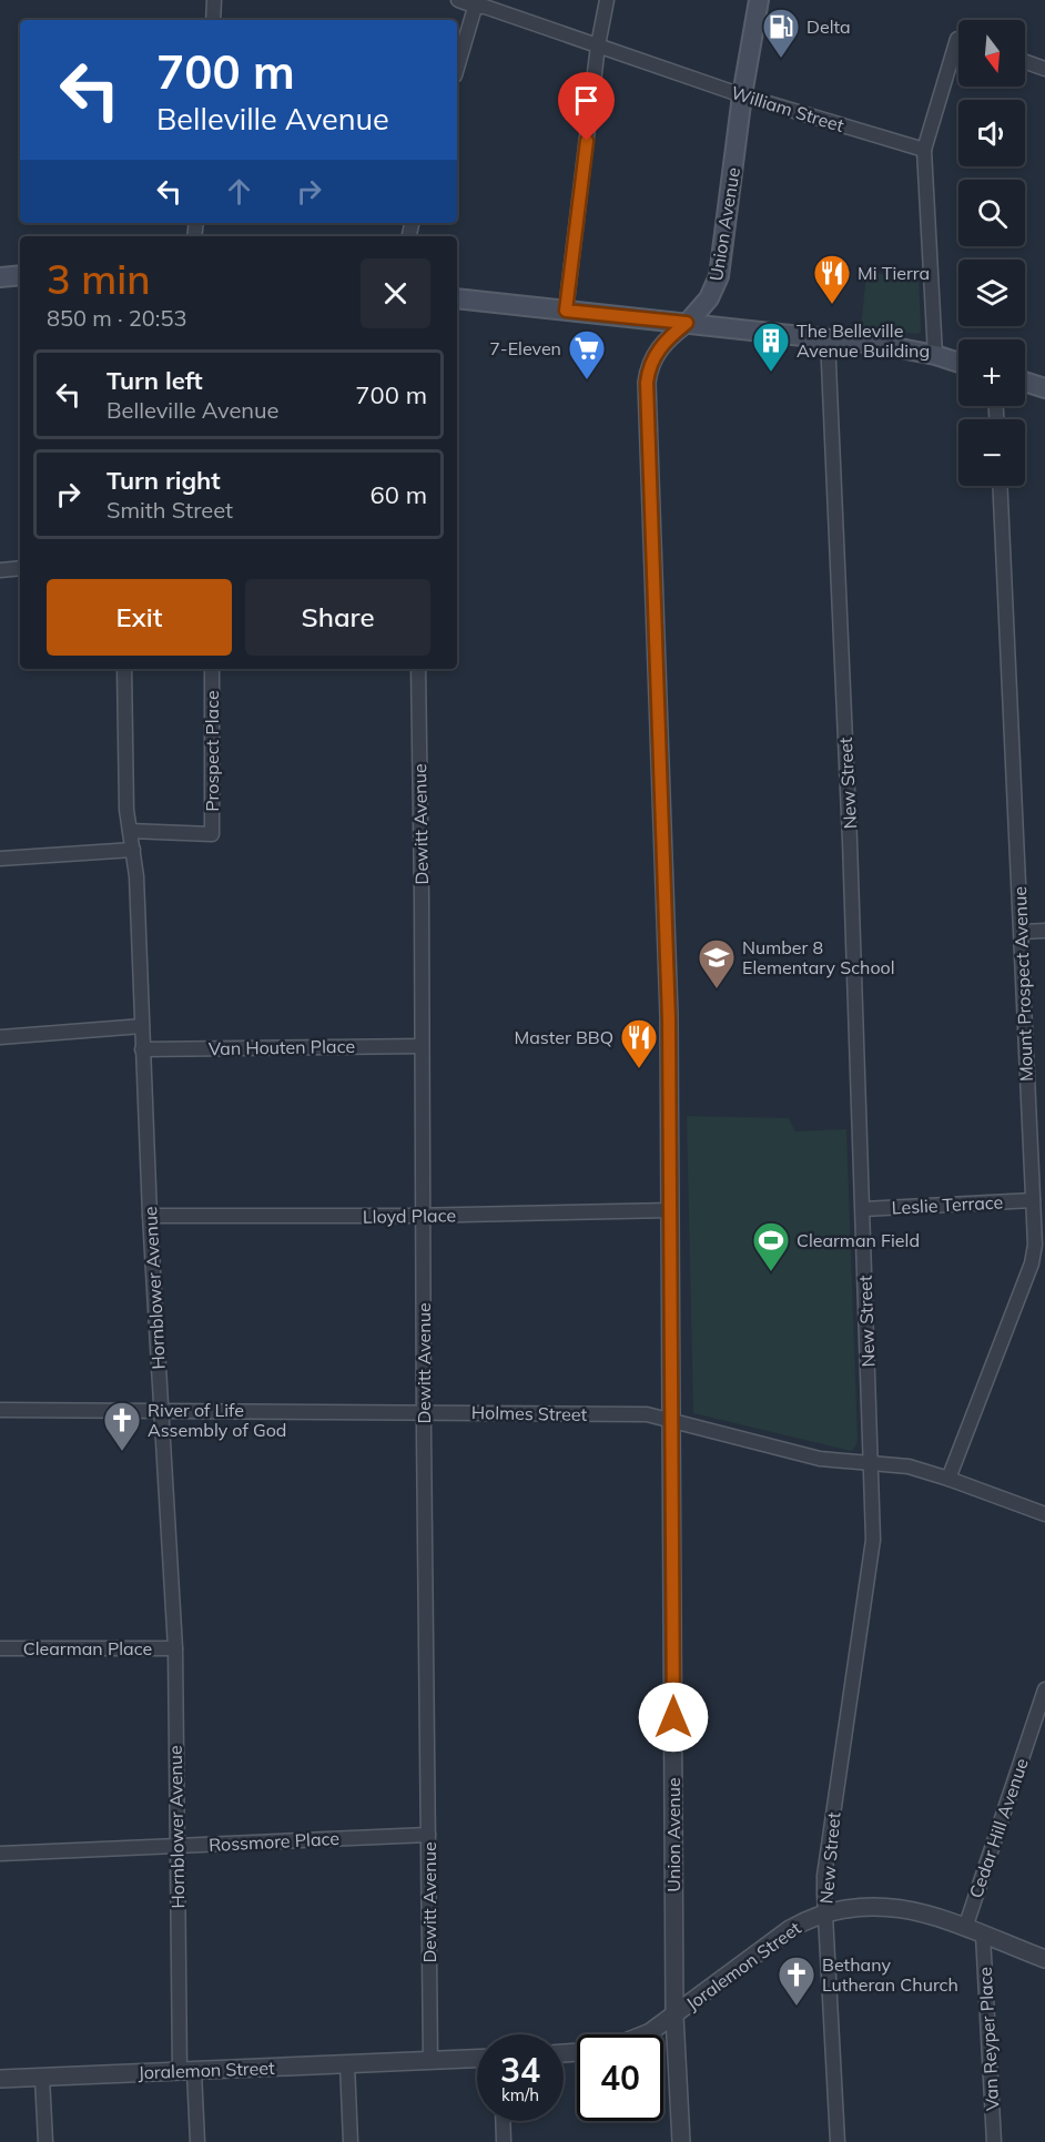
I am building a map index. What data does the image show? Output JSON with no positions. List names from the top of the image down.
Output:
{
  "streets": {
    "main road": ["Union Avenue"],
    "street": [
      "William Street",
      "Prospect Place",
      "New Street",
      "Dewitt Avenue",
      "Mount Prospect Avenue",
      "Van Houten Place",
      "Leslie Terrace",
      "Lloyd Place",
      "Hornblower Avenue",
      "Holmes Street",
      "Clearman Place",
      "Cedar Hill Avenue",
      "Rossmore Place",
      "Joralemon Street",
      "Van Reyper Place"
    ]
  },
  "crossings": [
    ["William Street", "Union Avenue"],
    ["Union Avenue", "Lloyd Place"],
    ["Union Avenue", "Holmes Street"],
    ["Union Avenue", "Joralemon Street"],
    ["Prospect Place", "Hornblower Avenue"],
    ["New Street", "Leslie Terrace"],
    ["New Street", "Holmes Street"],
    ["New Street", "Joralemon Street"],
    ["Dewitt Avenue", "Van Houten Place"],
    ["Dewitt Avenue", "Lloyd Place"],
    ["Dewitt Avenue", "Holmes Street"],
    ["Dewitt Avenue", "Rossmore Place"],
    ["Dewitt Avenue", "Joralemon Street"],
    ["Mount Prospect Avenue", "Leslie Terrace"],
    ["Mount Prospect Avenue", "Holmes Street"],
    ["Van Houten Place", "Hornblower Avenue"],
    ["Lloyd Place", "Hornblower Avenue"],
    ["Hornblower Avenue", "Holmes Street"],
    ["Hornblower Avenue", "Clearman Place"],
    ["Hornblower Avenue", "Rossmore Place"],
    ["Hornblower Avenue", "Joralemon Street"],
    ["Cedar Hill Avenue", "Joralemon Street"],
    ["Joralemon Street", "Van Reyper Place"]
  ],
  "places": {
    "fuel station": ["Delta"],
    "restaurant": ["Mi Tierra", "Master BBQ"],
    "building": ["The Belleville Avenue Building"],
    "supermarket": ["7-Eleven"],
    "school or university": ["Number 8 Elementary School"],
    "sports": ["Clearman Field"],
    "church": ["River of Life Assembly of God", "Bethany Lutheran Church"]
  },
  "north": "bottom",
  "page": {
    "map_buttons": ["+", "−"],
    "turn": ["700 m", "Belleville Avenue"],
    "heading": ["3 min", "850 m · 20:53"],
    "list": [
      {
        "name": "Turn left",
        "note": "Belleville Avenue",
        "value": "700 m"
      },
      {
        "name": "Turn right",
        "note": "Smith Street",
        "value": "60 m"
      }
    ],
    "buttons": ["Exit", "Share"],
    "speed": "34 km/h",
    "limit": "40"
  }
}
